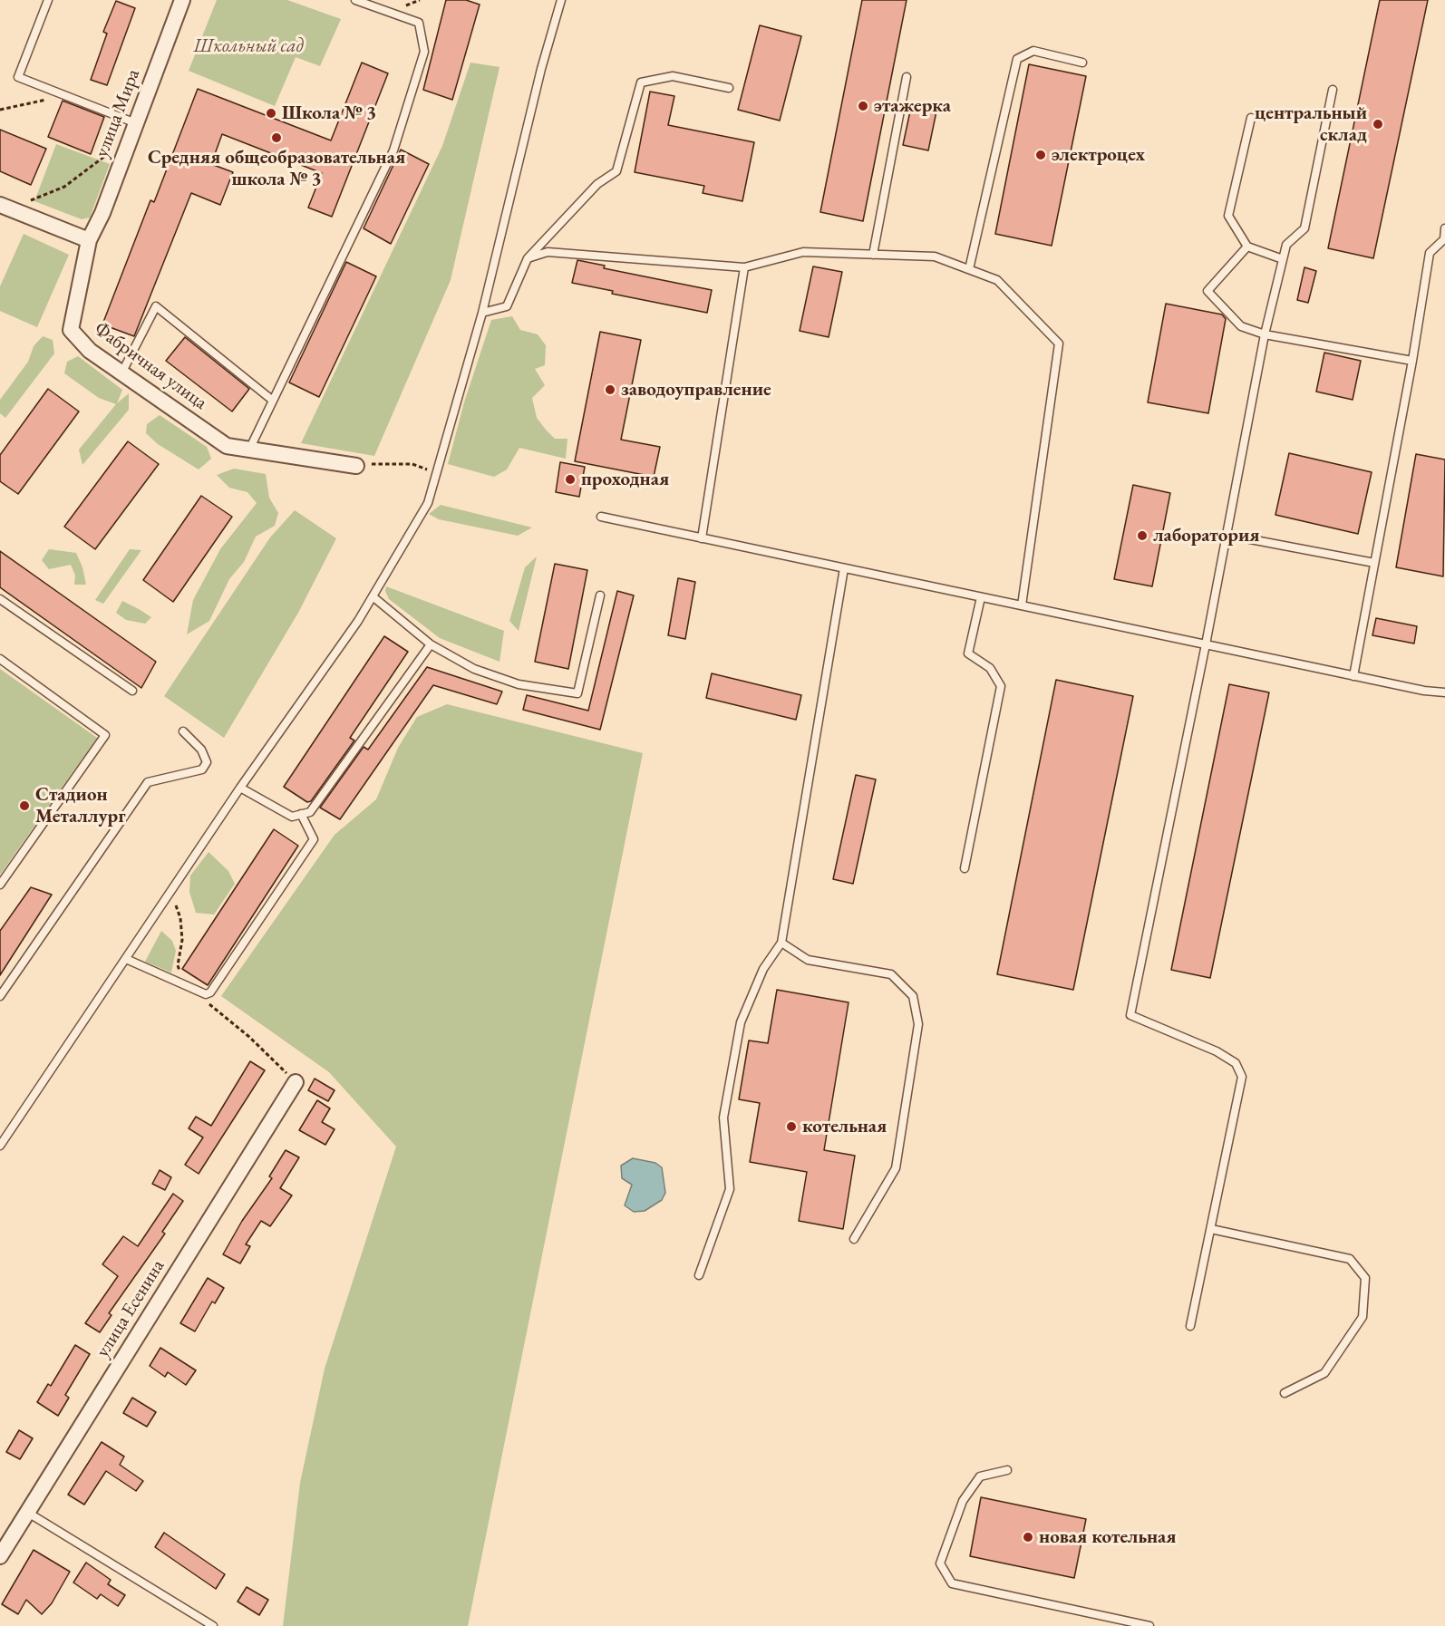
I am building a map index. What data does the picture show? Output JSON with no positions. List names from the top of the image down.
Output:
{
  "streets": {
    "street": ["улица Мира", "Фабричная улица", "улица Есенина"]
  },
  "crossings": [
    ["улица Мира", "Фабричная улица"]
  ],
  "parks": ["Школьный сад"],
  "places": [
    "этажерка",
    "Школа № 3",
    "центральный склад",
    "Средняя общеобразовательная школа № 3",
    "электроцех",
    "заводоуправление",
    "проходная",
    "лаборатория",
    "Стадион Металлург",
    "котельная",
    "новая котельная"
  ]
}
